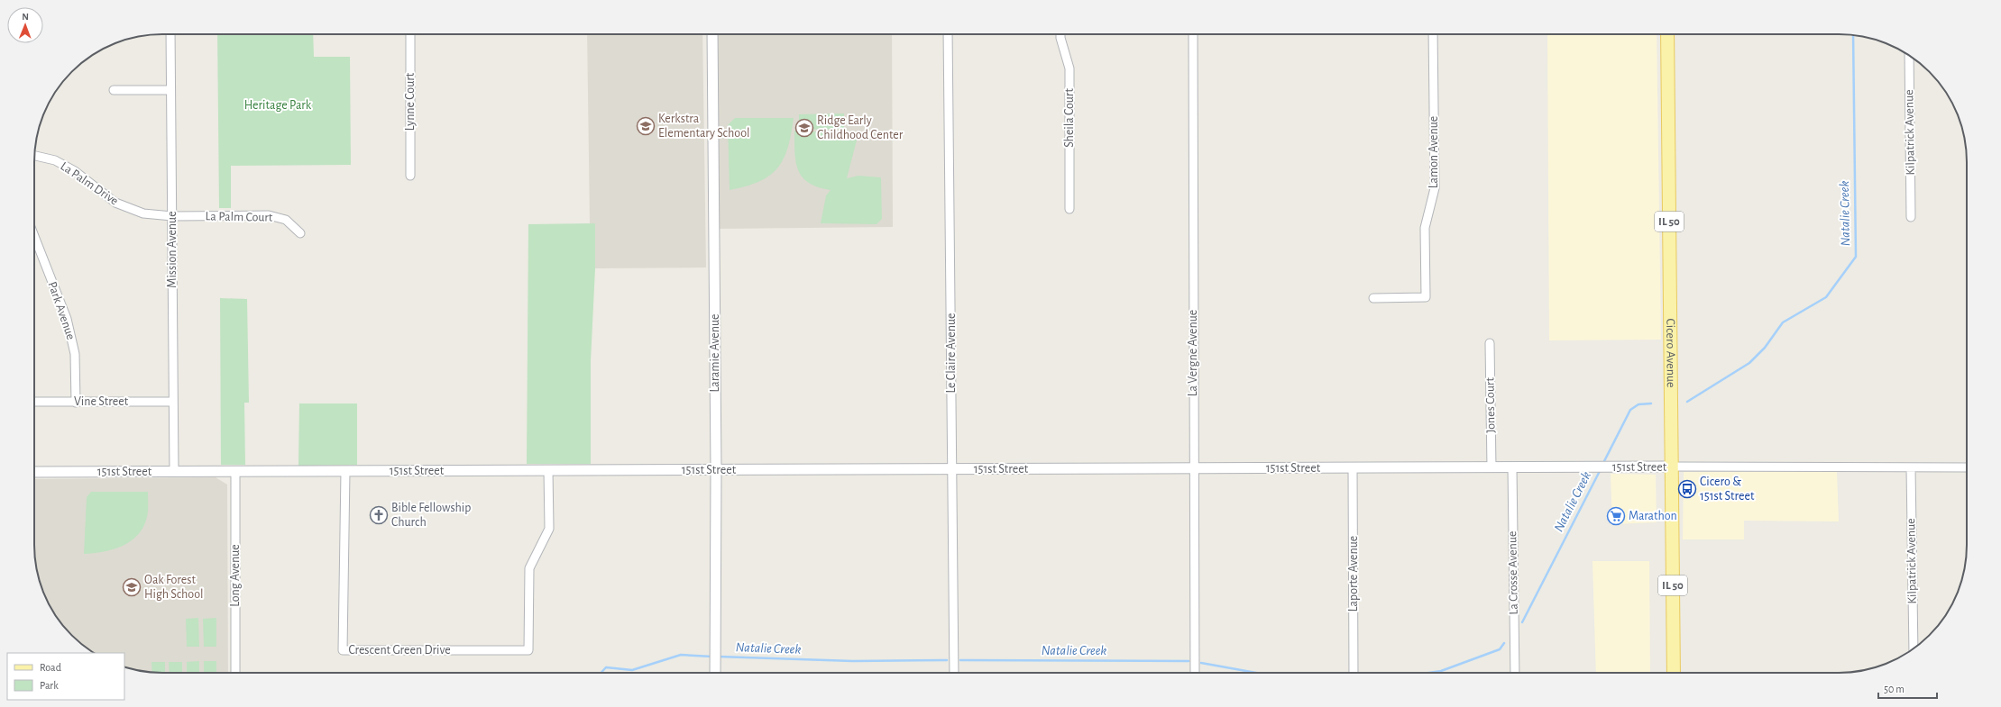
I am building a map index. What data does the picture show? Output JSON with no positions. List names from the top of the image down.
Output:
{
  "streets": {
    "main road": ["IL 50", "Cicero Avenue"],
    "street": [
      "Lynne Court",
      "Sheila Court",
      "Kilpatrick Avenue",
      "Lamon Avenue",
      "La Palm Drive",
      "La Palm Court",
      "Mission Avenue",
      "Park Avenue",
      "Laramie Avenue",
      "Le Claire Avenue",
      "La Vergne Avenue",
      "Vine Street",
      "Jones Court",
      "151st Street",
      "La Crosse Avenue",
      "Laporte Avenue",
      "Long Avenue",
      "Crescent Green Drive"
    ]
  },
  "crossings": [
    ["Kilpatrick Avenue", "151st Street"],
    ["La Palm Drive", "La Palm Court"],
    ["La Palm Drive", "Mission Avenue"],
    ["La Palm Court", "Mission Avenue"],
    ["Mission Avenue", "Vine Street"],
    ["Mission Avenue", "151st Street"],
    ["Park Avenue", "Vine Street"],
    ["Laramie Avenue", "151st Street"],
    ["Le Claire Avenue", "151st Street"],
    ["La Vergne Avenue", "151st Street"],
    ["Cicero Avenue", "151st Street"],
    ["Jones Court", "151st Street"],
    ["151st Street", "La Crosse Avenue"],
    ["151st Street", "Laporte Avenue"],
    ["151st Street", "Long Avenue"],
    ["151st Street", "Crescent Green Drive"]
  ],
  "water": ["Natalie Creek"],
  "parks": ["Heritage Park"],
  "places": {
    "school or university": ["Kerkstra Elementary School", "Ridge Early Childhood Center", "Oak Forest High School"],
    "bus stop": ["Cicero & 151st Street"],
    "church": ["Bible Fellowship Church"],
    "supermarket": ["Marathon"]
  },
  "legend": ["Road", "Park"],
  "scale_bar": "50 m",
  "north": "top"
}
